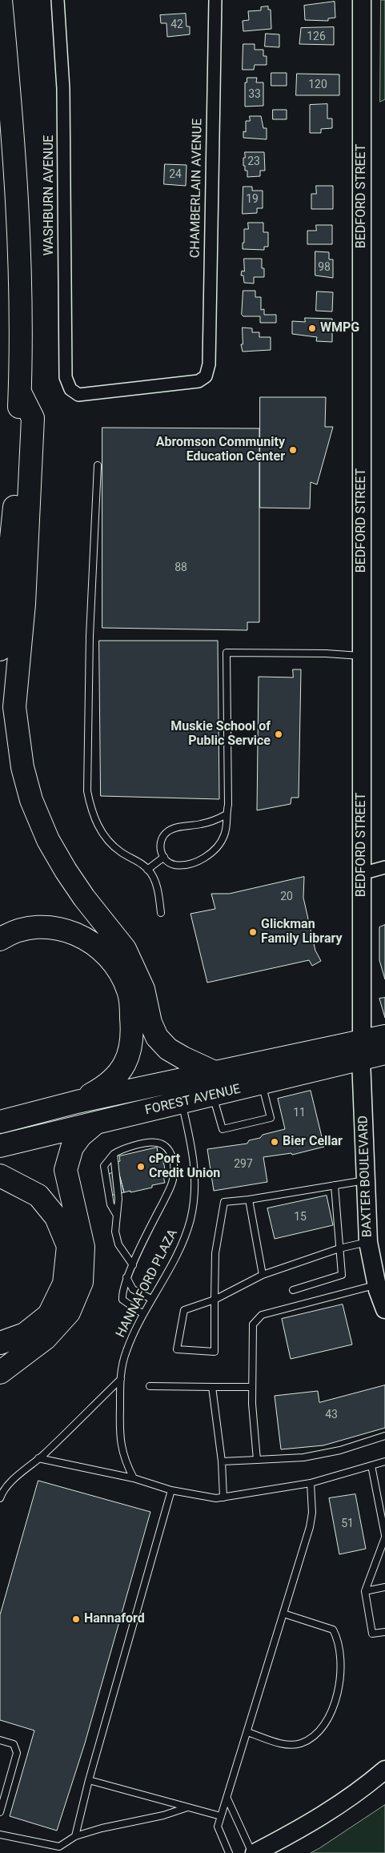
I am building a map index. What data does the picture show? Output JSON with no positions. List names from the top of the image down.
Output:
{
  "streets": {
    "highway": ["FOREST AVENUE"],
    "street": [
      "CHAMBERLAIN AVENUE",
      "WASHBURN AVENUE",
      "BEDFORD STREET",
      "BAXTER BOULEVARD"
    ],
    "lane": ["HANNAFORD PLAZA"]
  },
  "crossings": [
    ["CHAMBERLAIN AVENUE", "WASHBURN AVENUE"],
    ["BEDFORD STREET", "FOREST AVENUE"],
    ["BEDFORD STREET", "BAXTER BOULEVARD"],
    ["FOREST AVENUE", "BAXTER BOULEVARD"],
    ["FOREST AVENUE", "HANNAFORD PLAZA"]
  ],
  "places": [
    "WMPG",
    "Abromson Community Education Center",
    "Muskie School of Public Service",
    "Glickman Family Library",
    "Bier Cellar",
    "cPort Credit Union",
    "Hannaford"
  ],
  "house_numbers": [
    "42",
    "126",
    "120",
    "33",
    "23",
    "24",
    "19",
    "98",
    "88",
    "20",
    "11",
    "297",
    "15",
    "43",
    "51"
  ]
}
